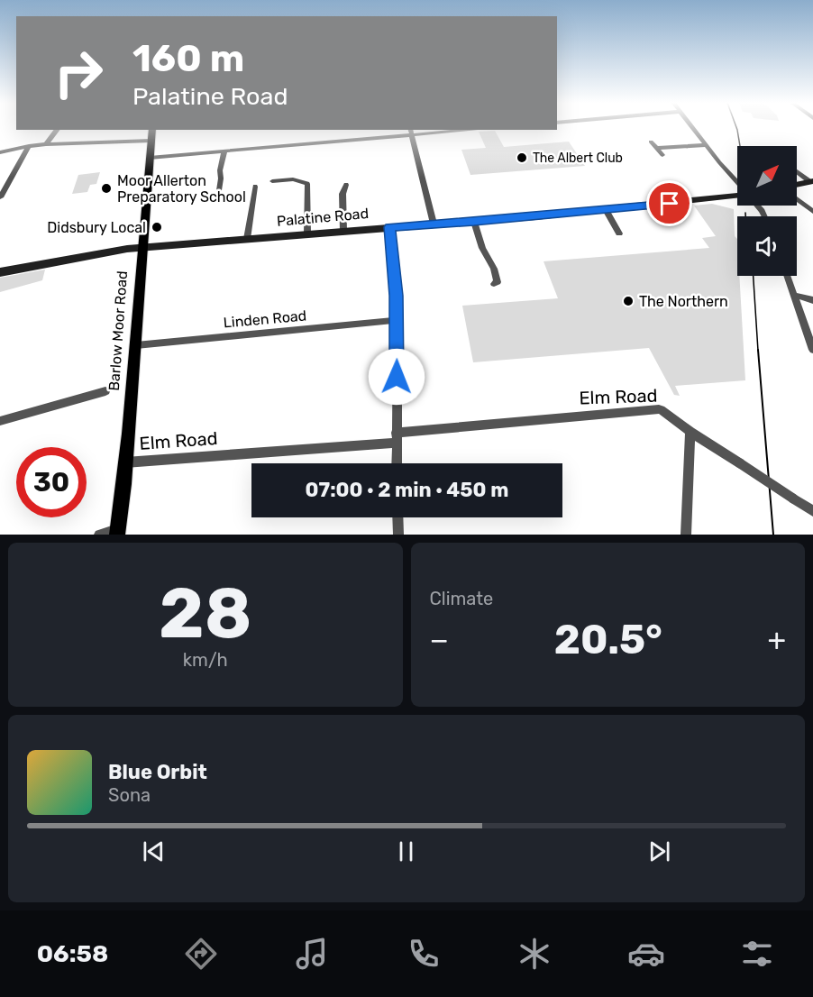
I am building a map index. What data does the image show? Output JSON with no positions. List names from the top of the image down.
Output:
{
  "streets": {
    "main road": ["Palatine Road", "Barlow Moor Road"],
    "street": ["Linden Road", "Elm Road"]
  },
  "crossings": [
    ["Palatine Road", "Barlow Moor Road"],
    ["Linden Road", "Barlow Moor Road"],
    ["Barlow Moor Road", "Elm Road"]
  ],
  "places": [
    "The Albert Club",
    "Moor Allerton Preparatory School",
    "Didsbury Local",
    "The Northern"
  ],
  "north": "top right",
  "page": {
    "turn": ["160 m", "Palatine Road"],
    "limit": "30",
    "trip": "07:00 · 2 min · 450 m",
    "tile": [
      ["28", "km/h"],
      "Climate"
    ],
    "heat": ["−", "20.5°", "+"],
    "song": ["Blue Orbit", "Sona"],
    "tabs": "06:58"
  }
}
